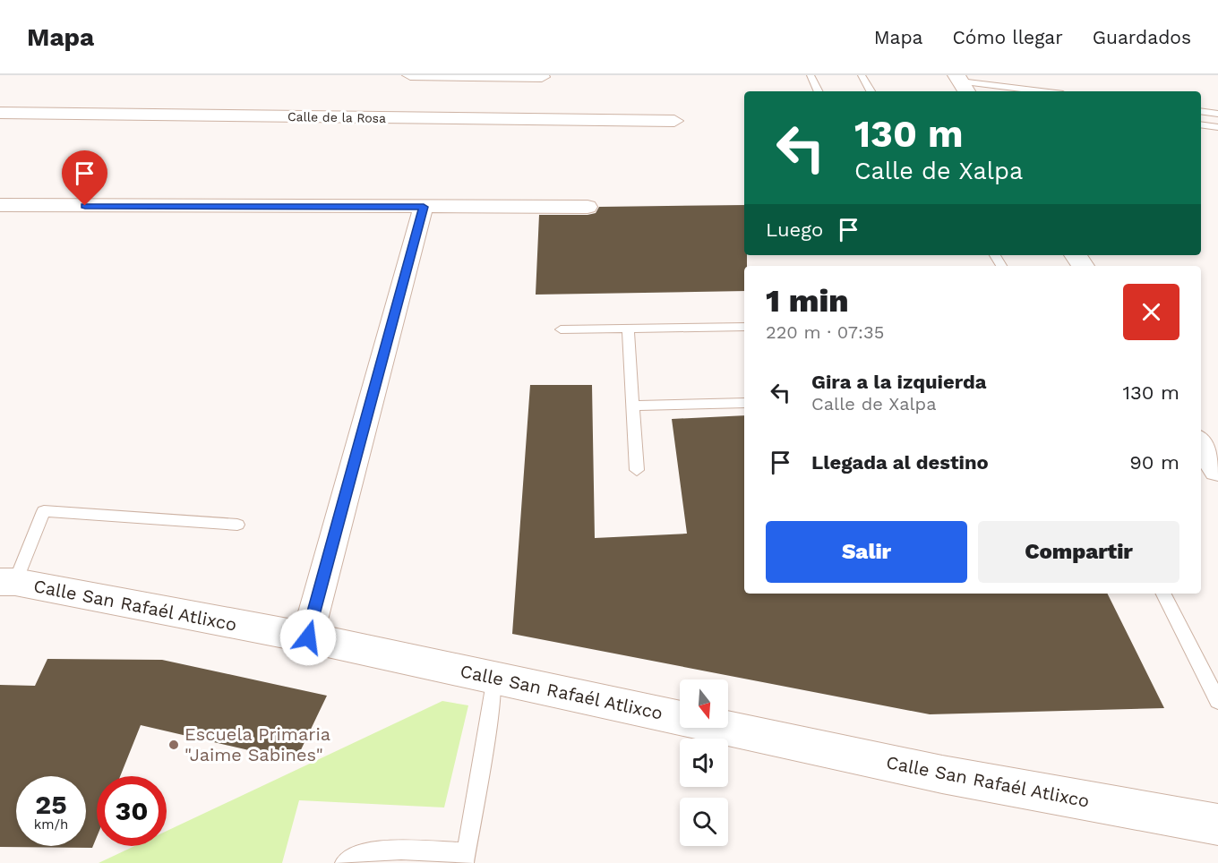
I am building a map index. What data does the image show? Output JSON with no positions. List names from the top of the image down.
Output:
{
  "streets": {
    "street": ["Calle de la Rosa", "Calle San Rafaél Atlixco"]
  },
  "places": ["Escuela Primaria \"Jaime Sabines\""],
  "north": "bottom",
  "page": {
    "header": "Mapa",
    "nav": ["Mapa", "Cómo llegar", "Guardados"],
    "turn": ["130 m", "Calle de Xalpa"],
    "then": "Luego",
    "heading": ["1 min", "220 m · 07:35"],
    "list": [
      {
        "name": "Gira a la izquierda",
        "note": "Calle de Xalpa",
        "value": "130 m"
      },
      {
        "name": "Llegada al destino",
        "value": "90 m"
      }
    ],
    "buttons": ["Salir", "Compartir"],
    "speed": "25 km/h",
    "limit": "30"
  }
}
